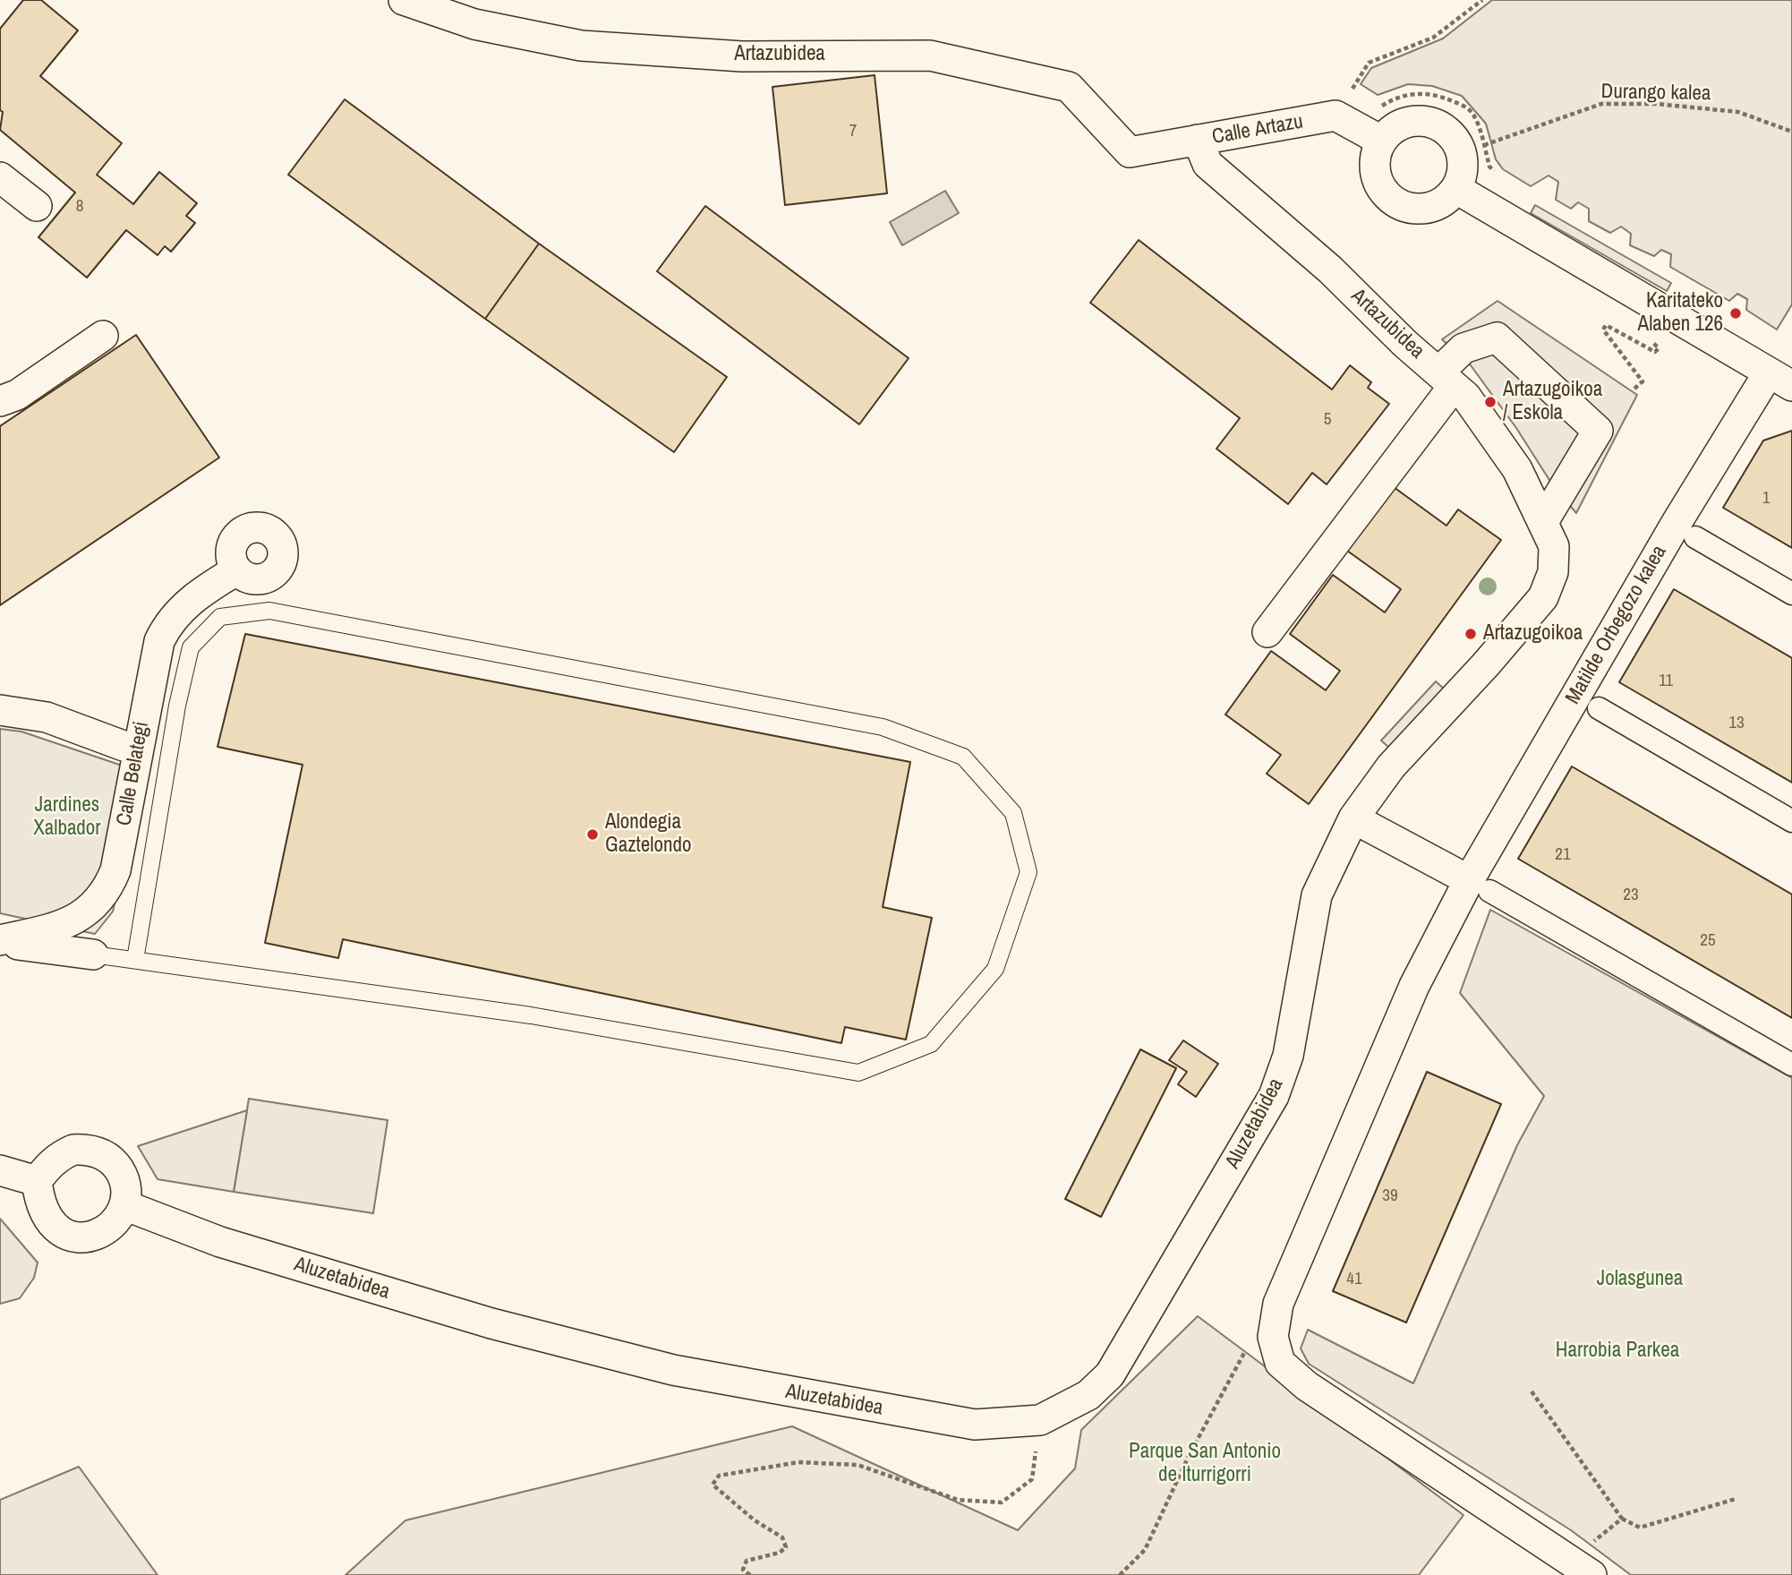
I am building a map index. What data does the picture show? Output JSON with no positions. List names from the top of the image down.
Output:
{
  "streets": {
    "street": [
      "Artazubidea",
      "Calle Artazu",
      "Matilde Orbegozo kalea",
      "Calle Belategi",
      "Aluzetabidea"
    ],
    "path": ["Durango kalea"]
  },
  "crossings": [
    ["Artazubidea", "Calle Artazu"],
    ["Artazubidea", "Aluzetabidea"]
  ],
  "parks": [
    "Jardines Xalbador",
    "Jolasgunea",
    "Harrobia Parkea",
    "Parque San Antonio de Iturrigorri"
  ],
  "places": [
    "Karitateko Alaben 126",
    "Artazugoikoa / Eskola",
    "Artazugoikoa",
    "Alondegia Gaztelondo"
  ],
  "house_numbers": [
    "7",
    "8",
    "5",
    "1",
    "11",
    "13",
    "21",
    "23",
    "25",
    "39",
    "41"
  ]
}
